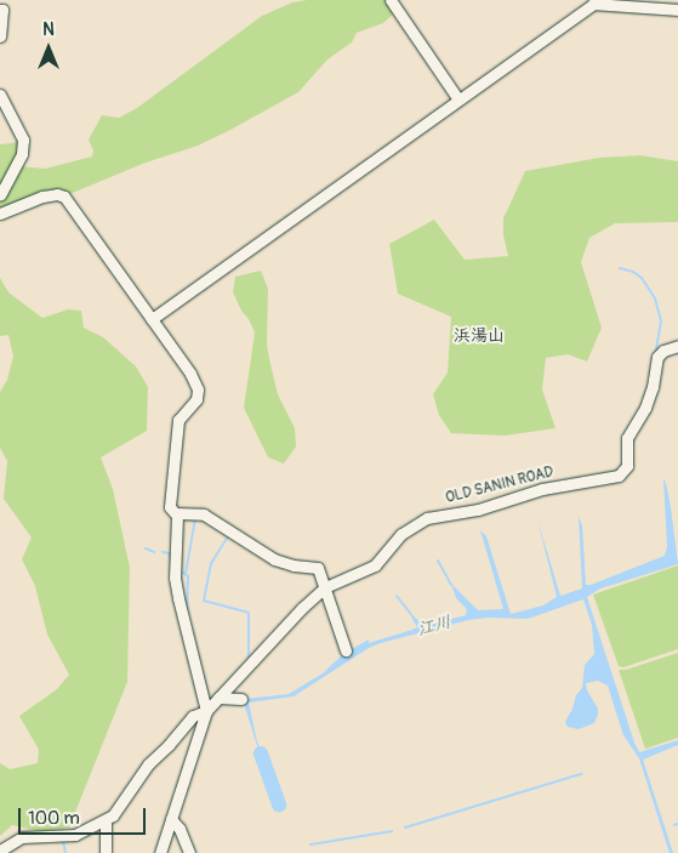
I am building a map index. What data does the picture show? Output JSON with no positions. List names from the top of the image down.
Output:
{
  "streets": {
    "street": ["OLD SANIN ROAD"]
  },
  "districts": ["浜湯山"],
  "water": ["江川"],
  "scale_bar": "100 m",
  "north": "top"
}
